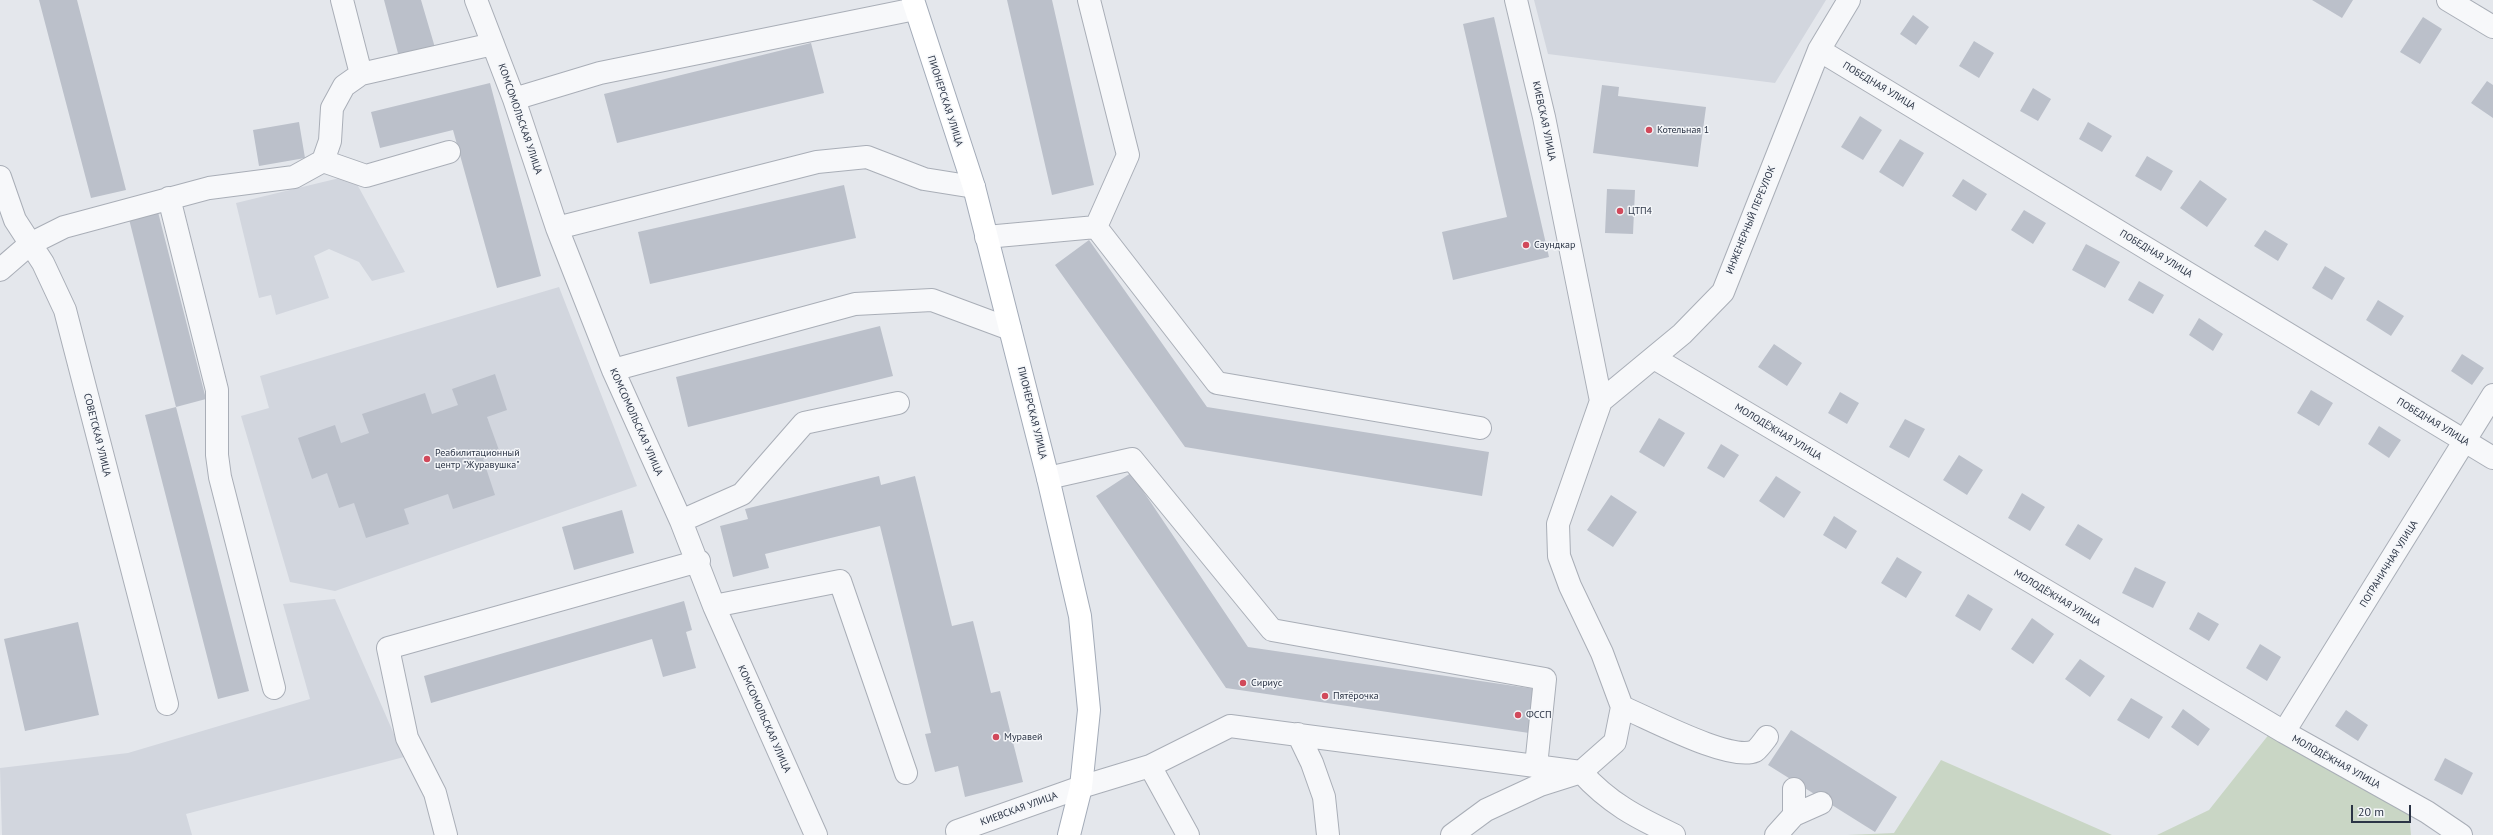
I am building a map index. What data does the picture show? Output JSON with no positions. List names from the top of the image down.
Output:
{
  "streets": {
    "main road": ["ПИОНЕРСКАЯ УЛИЦА"],
    "street": [
      "ПОБЕДНАЯ УЛИЦА",
      "КОМСОМОЛЬСКАЯ УЛИЦА",
      "КИЕВСКАЯ УЛИЦА",
      "ИНЖЕНЕРНЫЙ ПЕРЕУЛОК",
      "МОЛОДЁЖНАЯ УЛИЦА",
      "СОВЕТСКАЯ УЛИЦА",
      "ПОГРАНИЧНАЯ УЛИЦА"
    ]
  },
  "crossings": [
    ["ПОБЕДНАЯ УЛИЦА", "ИНЖЕНЕРНЫЙ ПЕРЕУЛОК"],
    ["ПОБЕДНАЯ УЛИЦА", "ПОГРАНИЧНАЯ УЛИЦА"],
    ["ПИОНЕРСКАЯ УЛИЦА", "КИЕВСКАЯ УЛИЦА"],
    ["КИЕВСКАЯ УЛИЦА", "ИНЖЕНЕРНЫЙ ПЕРЕУЛОК"],
    ["ИНЖЕНЕРНЫЙ ПЕРЕУЛОК", "МОЛОДЁЖНАЯ УЛИЦА"],
    ["МОЛОДЁЖНАЯ УЛИЦА", "ПОГРАНИЧНАЯ УЛИЦА"]
  ],
  "places": [
    "Котельная 1",
    "ЦТП4",
    "Саундкар",
    "Реабилитационный центр \"Журавушка\"",
    "Сириус",
    "Пятёрочка",
    "ФССП",
    "Муравей"
  ],
  "scale_bar": "20 m"
}
